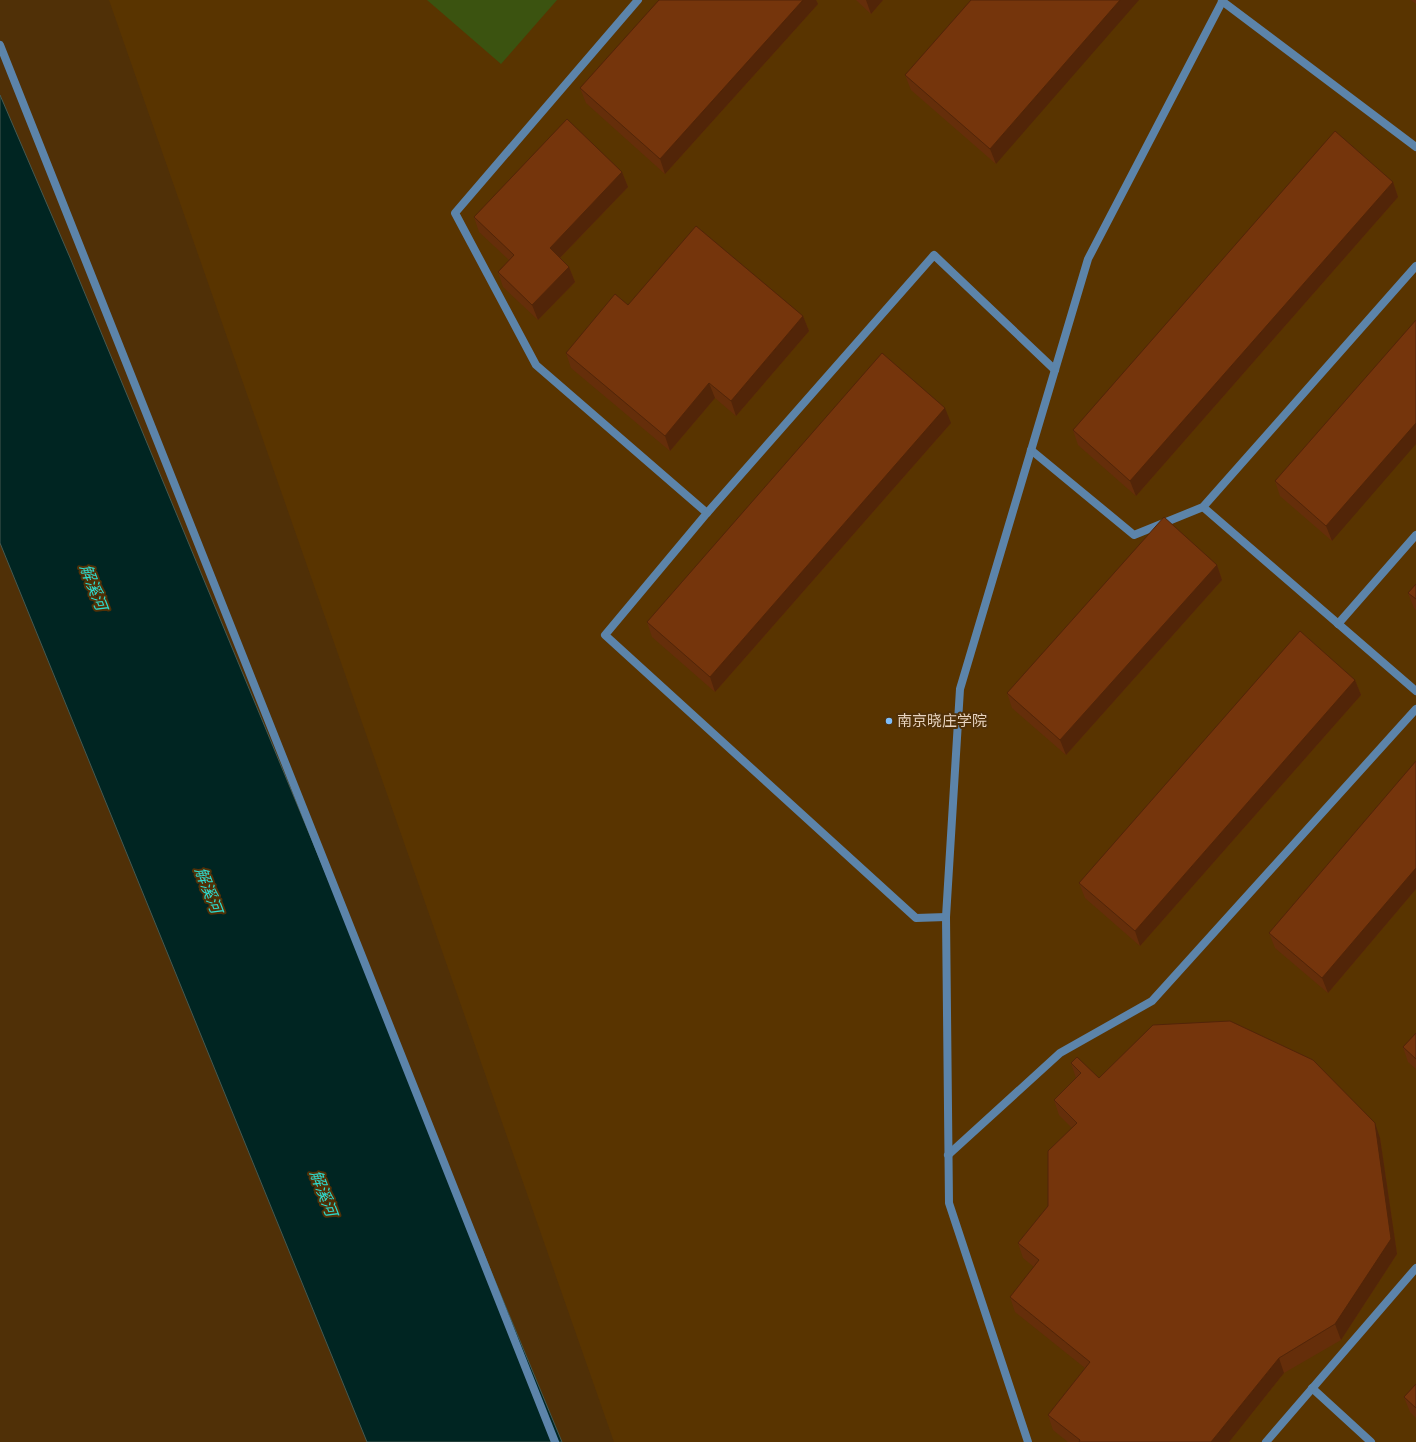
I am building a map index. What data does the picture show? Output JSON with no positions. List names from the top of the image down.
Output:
{
  "water": ["解溪河"],
  "places": ["南京晓庄学院"]
}
